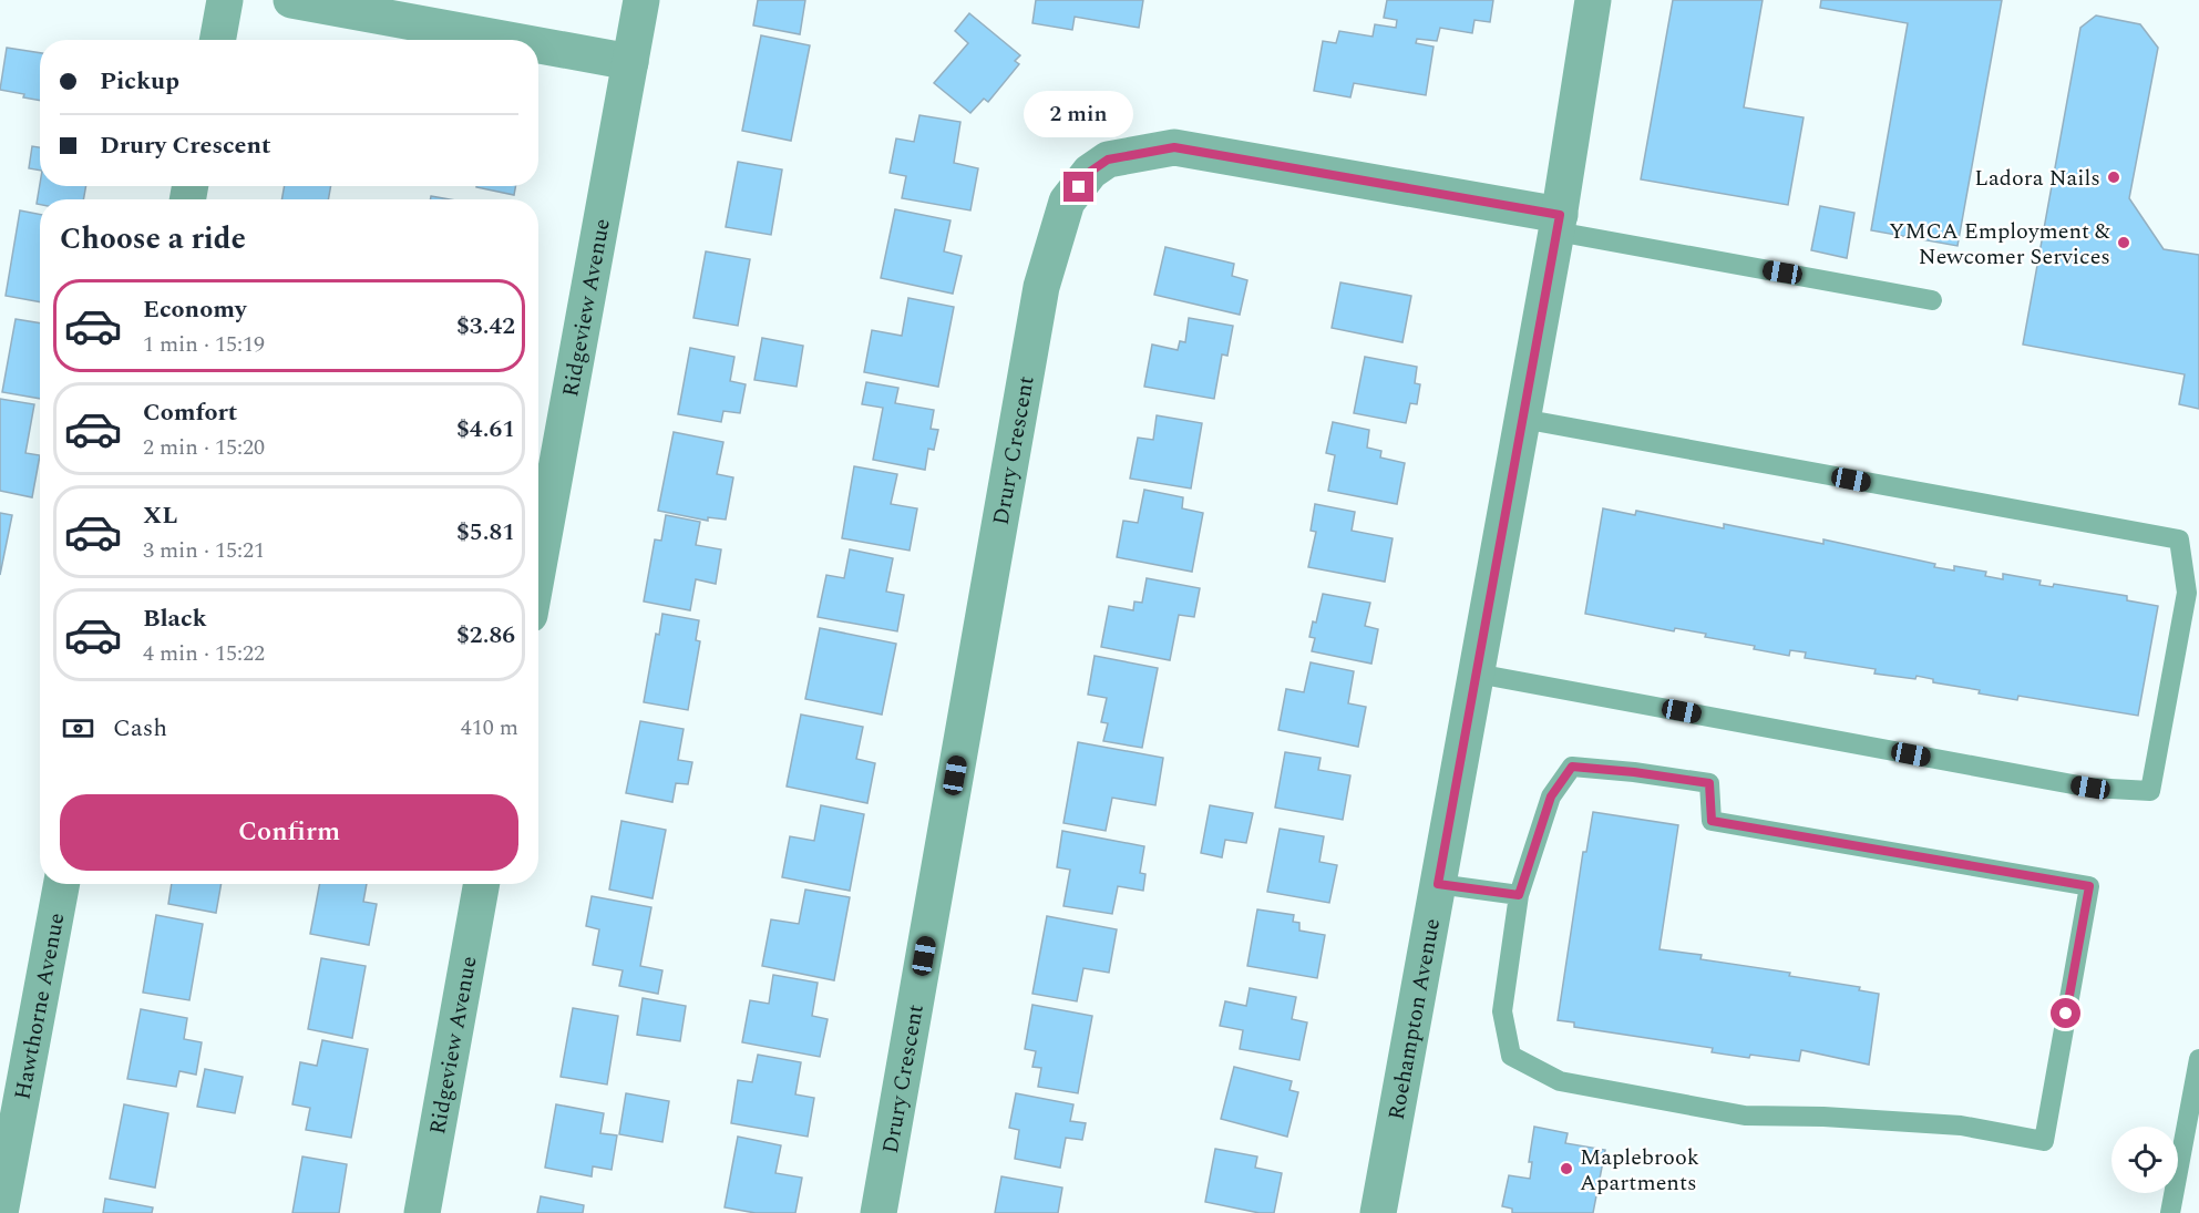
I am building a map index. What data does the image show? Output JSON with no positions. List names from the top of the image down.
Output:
{
  "streets": {
    "street": [
      "Ridgeview Avenue",
      "Drury Crescent",
      "Hawthorne Avenue",
      "Roehampton Avenue"
    ]
  },
  "crossings": [
    ["Drury Crescent", "Roehampton Avenue"]
  ],
  "places": ["Ladora Nails", "YMCA Employment & Newcomer Services", "Maplebrook Apartments"],
  "page": {
    "banner": ["Pickup", "Drury Crescent"],
    "bubble": "2 min",
    "heading": "Choose a ride",
    "list": [
      {
        "name": "Economy",
        "note": "1 min · 15:19",
        "value": "$3.42"
      },
      {
        "name": "Comfort",
        "note": "2 min · 15:20",
        "value": "$4.61"
      },
      {
        "name": "XL",
        "note": "3 min · 15:21",
        "value": "$5.81"
      },
      {
        "name": "Black",
        "note": "4 min · 15:22",
        "value": "$2.86"
      }
    ],
    "pay": ["Cash", "410 m"],
    "buttons": "Confirm"
  }
}
